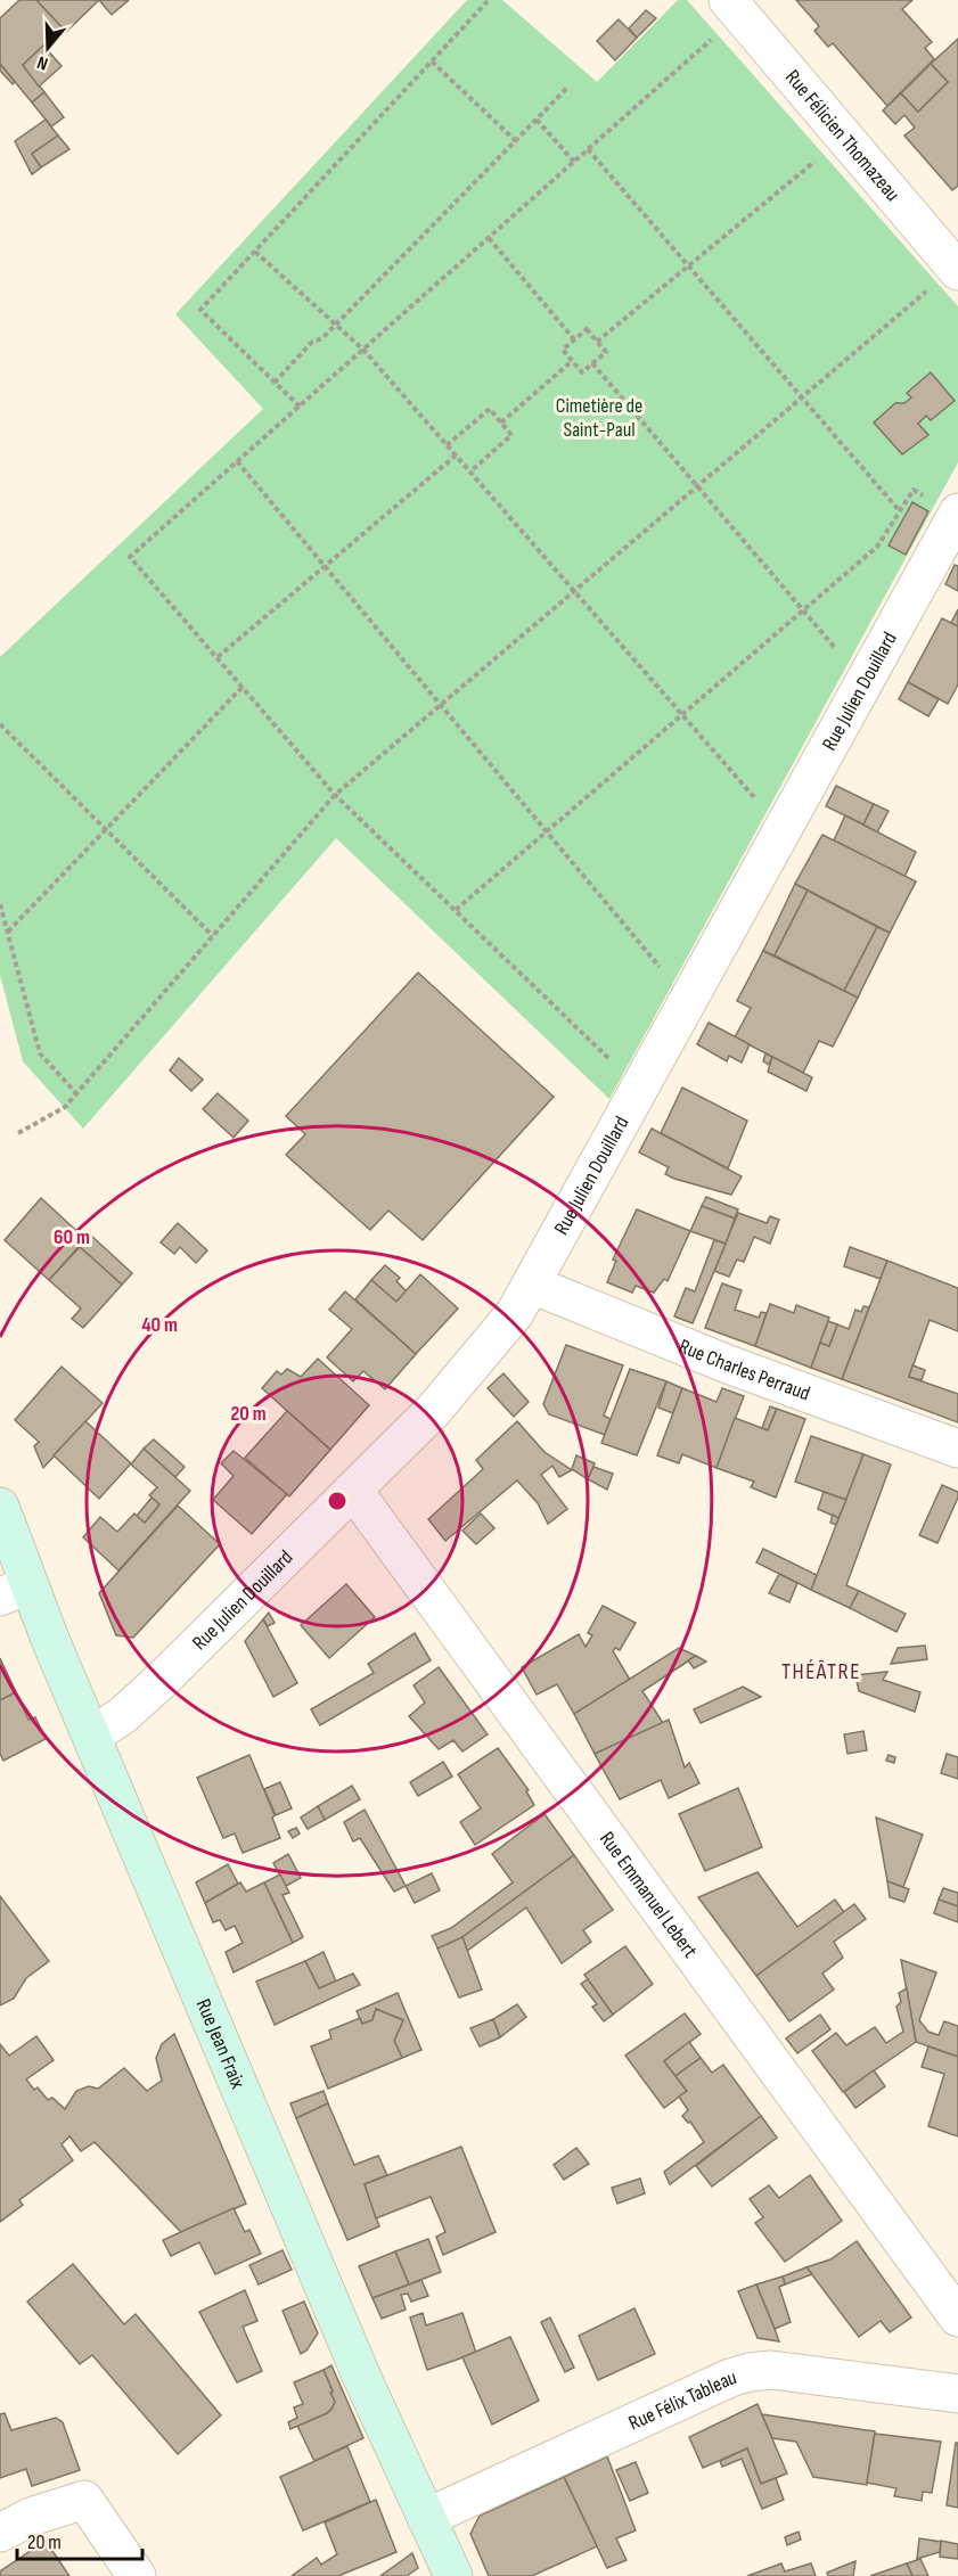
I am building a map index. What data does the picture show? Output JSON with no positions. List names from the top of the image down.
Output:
{
  "streets": {
    "street": [
      "Rue Félicien Thomazeau",
      "Rue Julien Douillard",
      "Rue Charles Perraud",
      "Rue Emmanuel Lebert",
      "Rue Jean Fraix",
      "Rue Félix Tableau"
    ]
  },
  "crossings": [
    ["Rue Julien Douillard", "Rue Charles Perraud"],
    ["Rue Julien Douillard", "Rue Emmanuel Lebert"],
    ["Rue Julien Douillard", "Rue Jean Fraix"],
    ["Rue Jean Fraix", "Rue Félix Tableau"]
  ],
  "districts": ["THÉÂTRE"],
  "parks": ["Cimetière de Saint-Paul"],
  "scale_bar": "20 m",
  "north": "bottom",
  "rings": ["60 m", "40 m", "20 m"]
}
